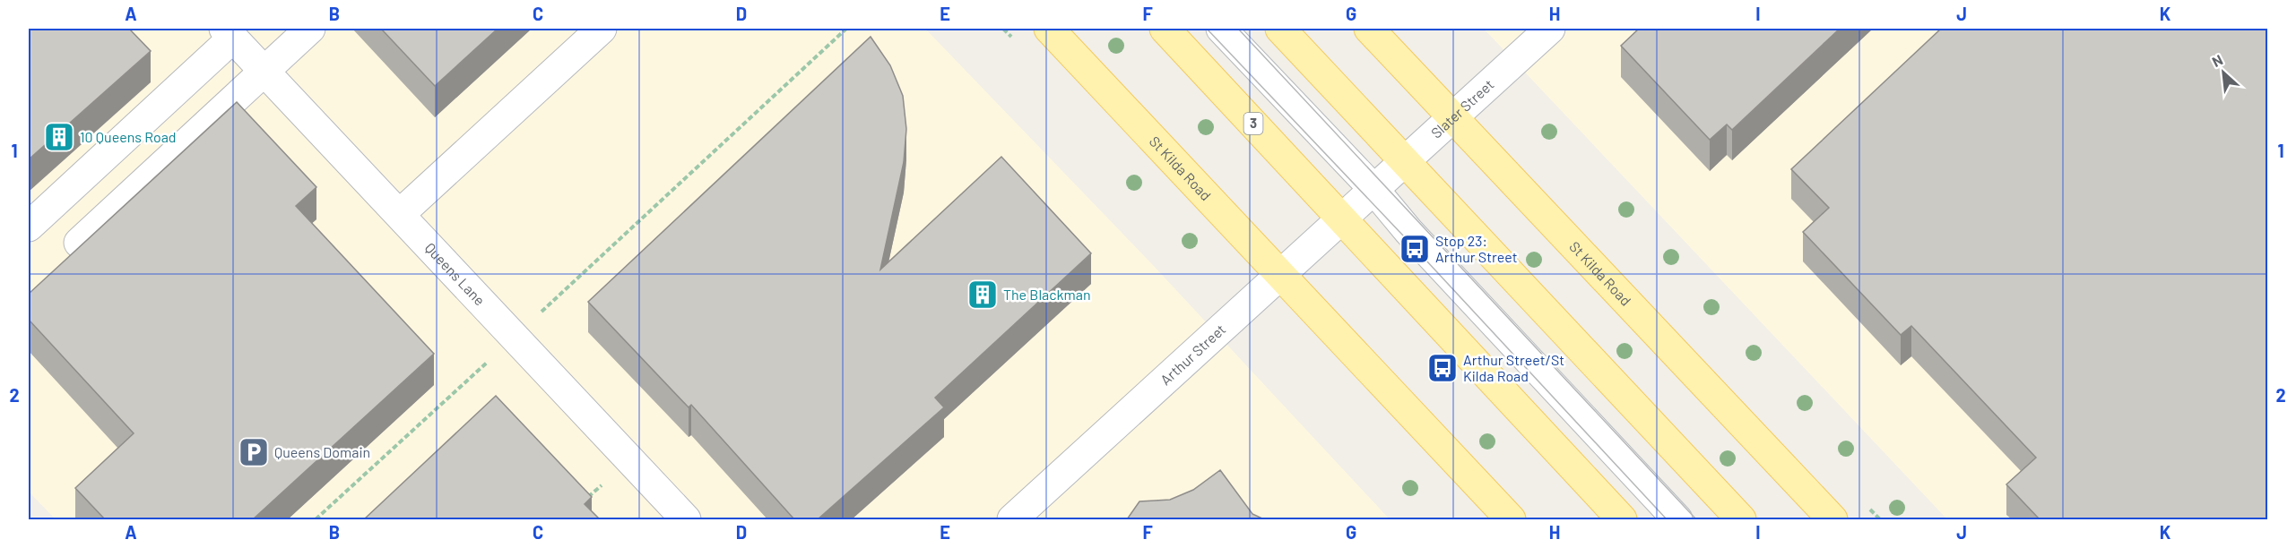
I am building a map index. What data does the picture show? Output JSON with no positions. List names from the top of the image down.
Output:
{
  "streets": {
    "main road": ["3", "St Kilda Road"],
    "street": ["Slater Street", "Queens Lane", "Arthur Street"]
  },
  "crossings": [
    ["Slater Street", "St Kilda Road"],
    ["Slater Street", "Arthur Street"],
    ["3", "Arthur Street"],
    ["St Kilda Road", "Arthur Street"]
  ],
  "places": {
    "building": ["10 Queens Road", "The Blackman"],
    "bus stop": ["Stop 23: Arthur Street", "Arthur Street/St Kilda Road"],
    "parking": ["Queens Domain"]
  },
  "north": "top left",
  "grid": {
    "columns": [
      "A",
      "B",
      "C",
      "D",
      "E",
      "F",
      "G",
      "H",
      "I",
      "J",
      "K"
    ],
    "rows": ["1", "2"]
  }
}
